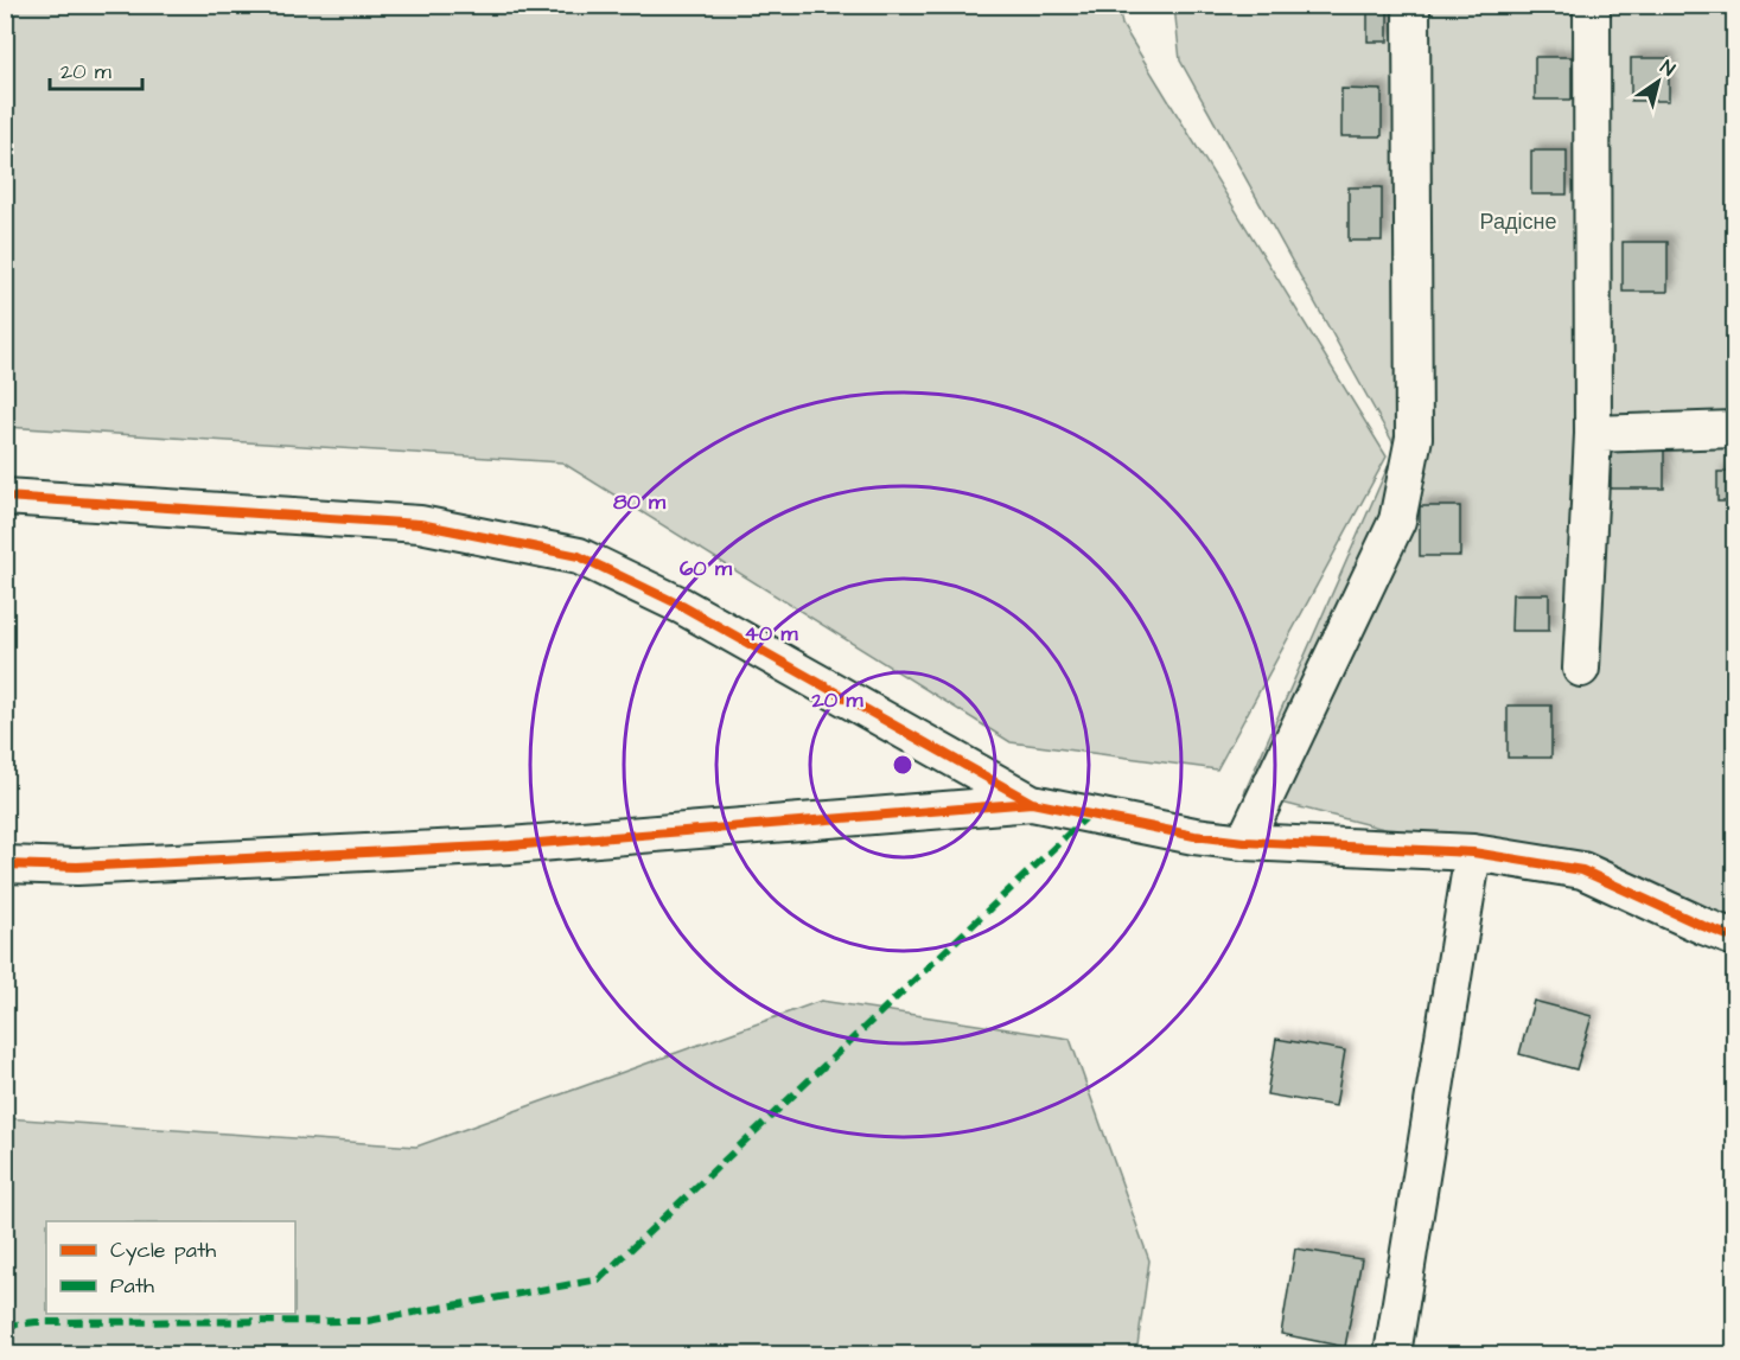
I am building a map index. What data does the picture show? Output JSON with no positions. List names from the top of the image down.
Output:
{
  "parks": ["Радісне"],
  "legend": ["Cycle path", "Path"],
  "scale_bar": "20 m",
  "north": "top right",
  "rings": [
    "80 m",
    "60 m",
    "40 m",
    "20 m"
  ]
}
